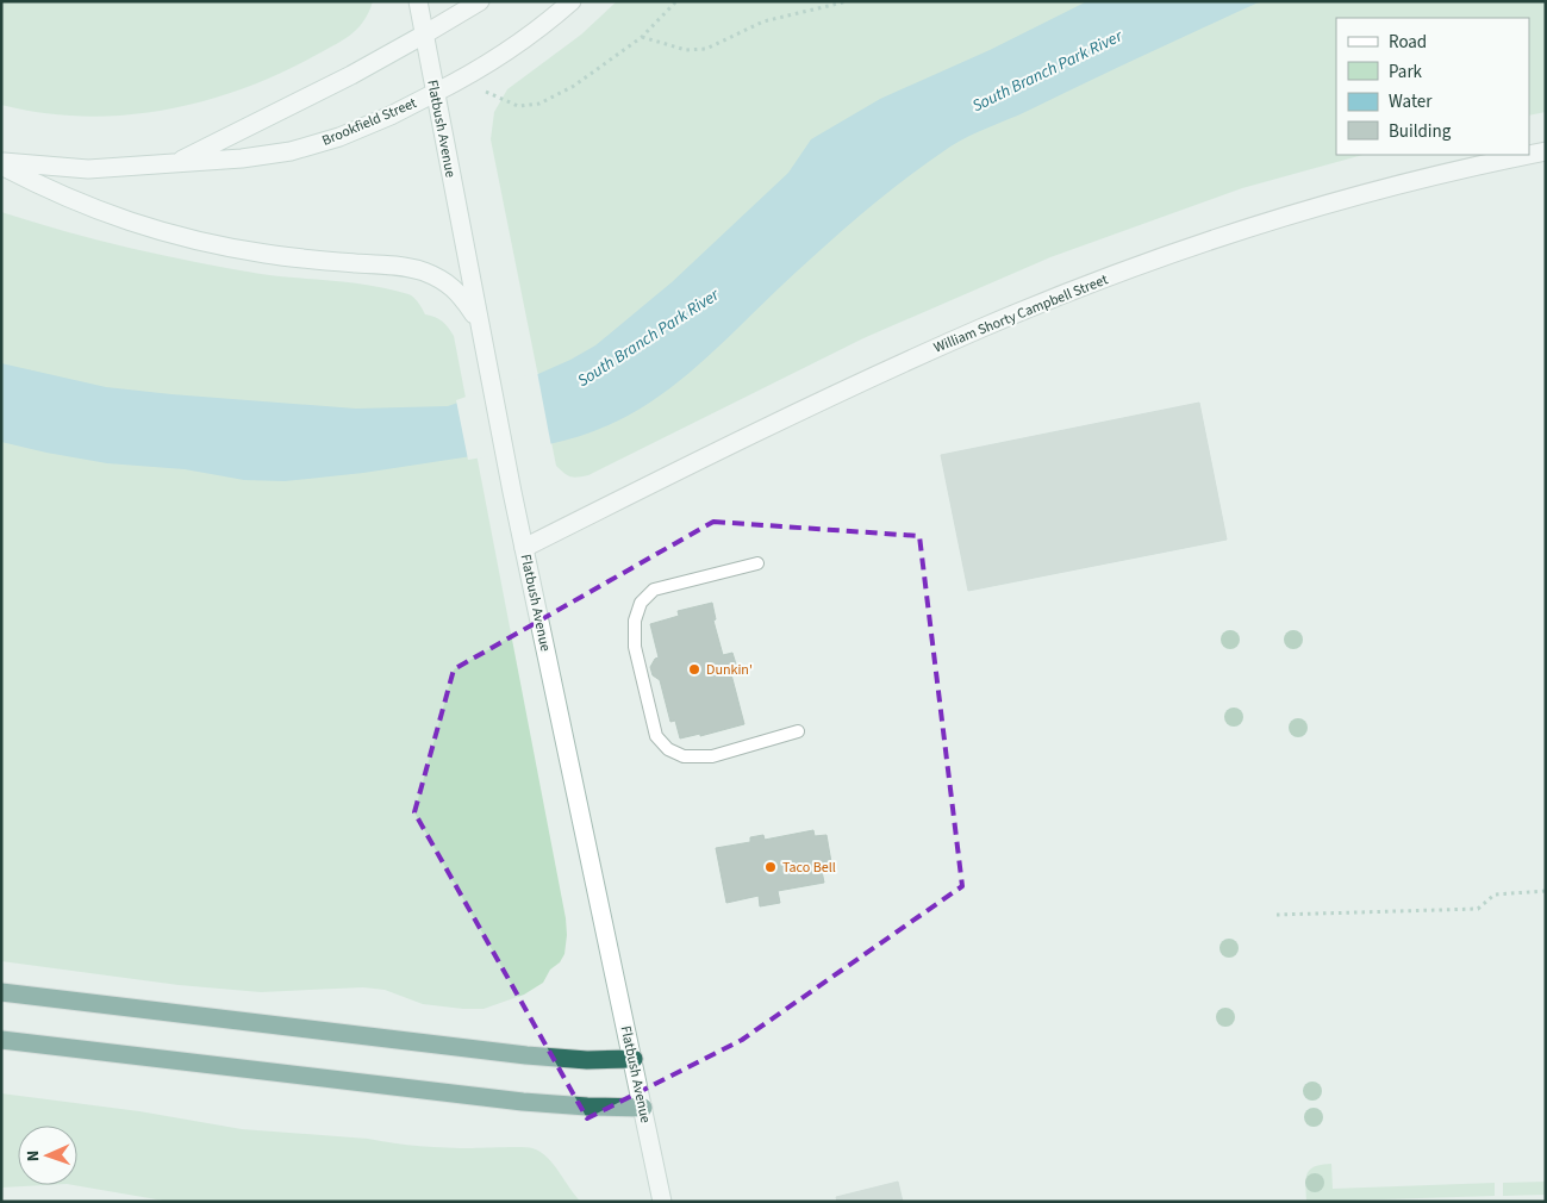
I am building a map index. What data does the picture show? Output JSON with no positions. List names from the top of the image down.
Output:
{
  "streets": {
    "street": ["Brookfield Street", "Flatbush Avenue", "William Shorty Campbell Street"]
  },
  "crossings": [
    ["Brookfield Street", "Flatbush Avenue"],
    ["Flatbush Avenue", "William Shorty Campbell Street"]
  ],
  "water": ["South Branch Park River"],
  "places": ["Dunkin'", "Taco Bell"],
  "legend": [
    "Road",
    "Park",
    "Water",
    "Building"
  ],
  "north": "left"
}
